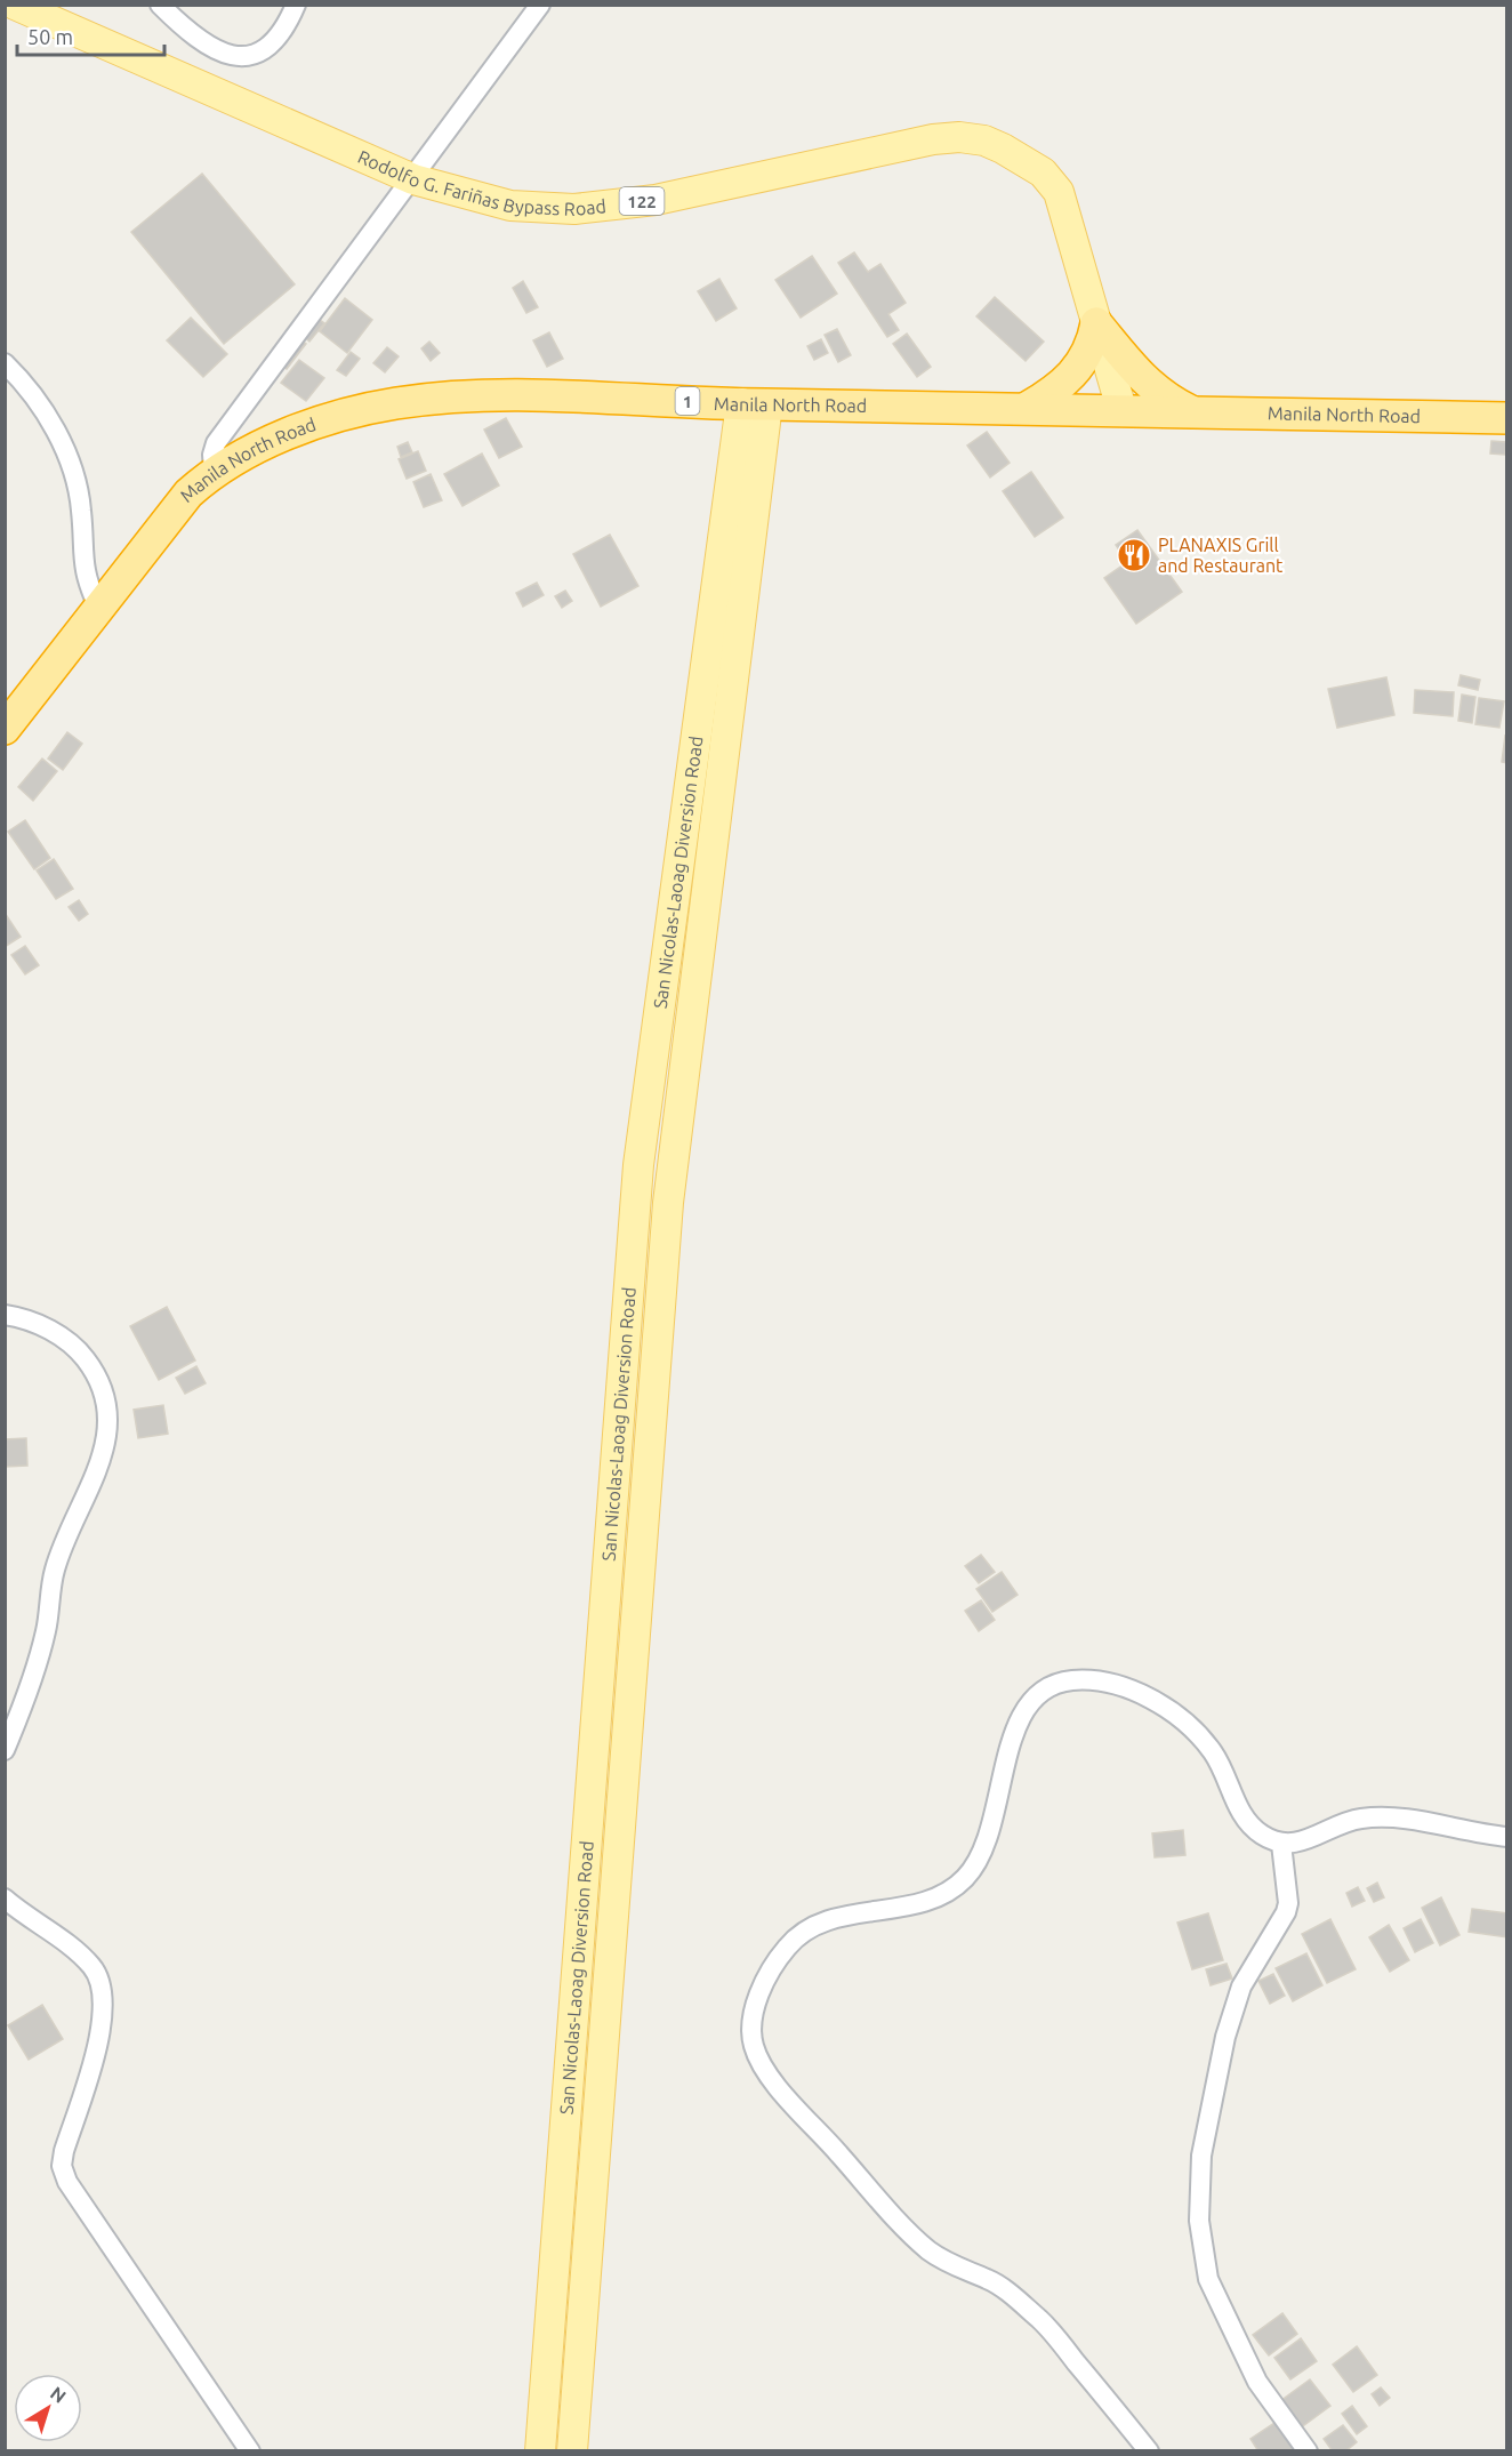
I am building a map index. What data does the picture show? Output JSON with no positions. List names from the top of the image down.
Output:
{
  "streets": {
    "highway": ["1", "Manila North Road"],
    "main road": ["Rodolfo G. Fariñas Bypass Road", "122", "San Nicolas-Laoag Diversion Road"]
  },
  "crossings": [
    ["Rodolfo G. Fariñas Bypass Road", "Manila North Road"],
    ["Manila North Road", "San Nicolas-Laoag Diversion Road"]
  ],
  "places": {
    "restaurant": ["PLANAXIS Grill and Restaurant"]
  },
  "scale_bar": "50 m",
  "north": "top right"
}
